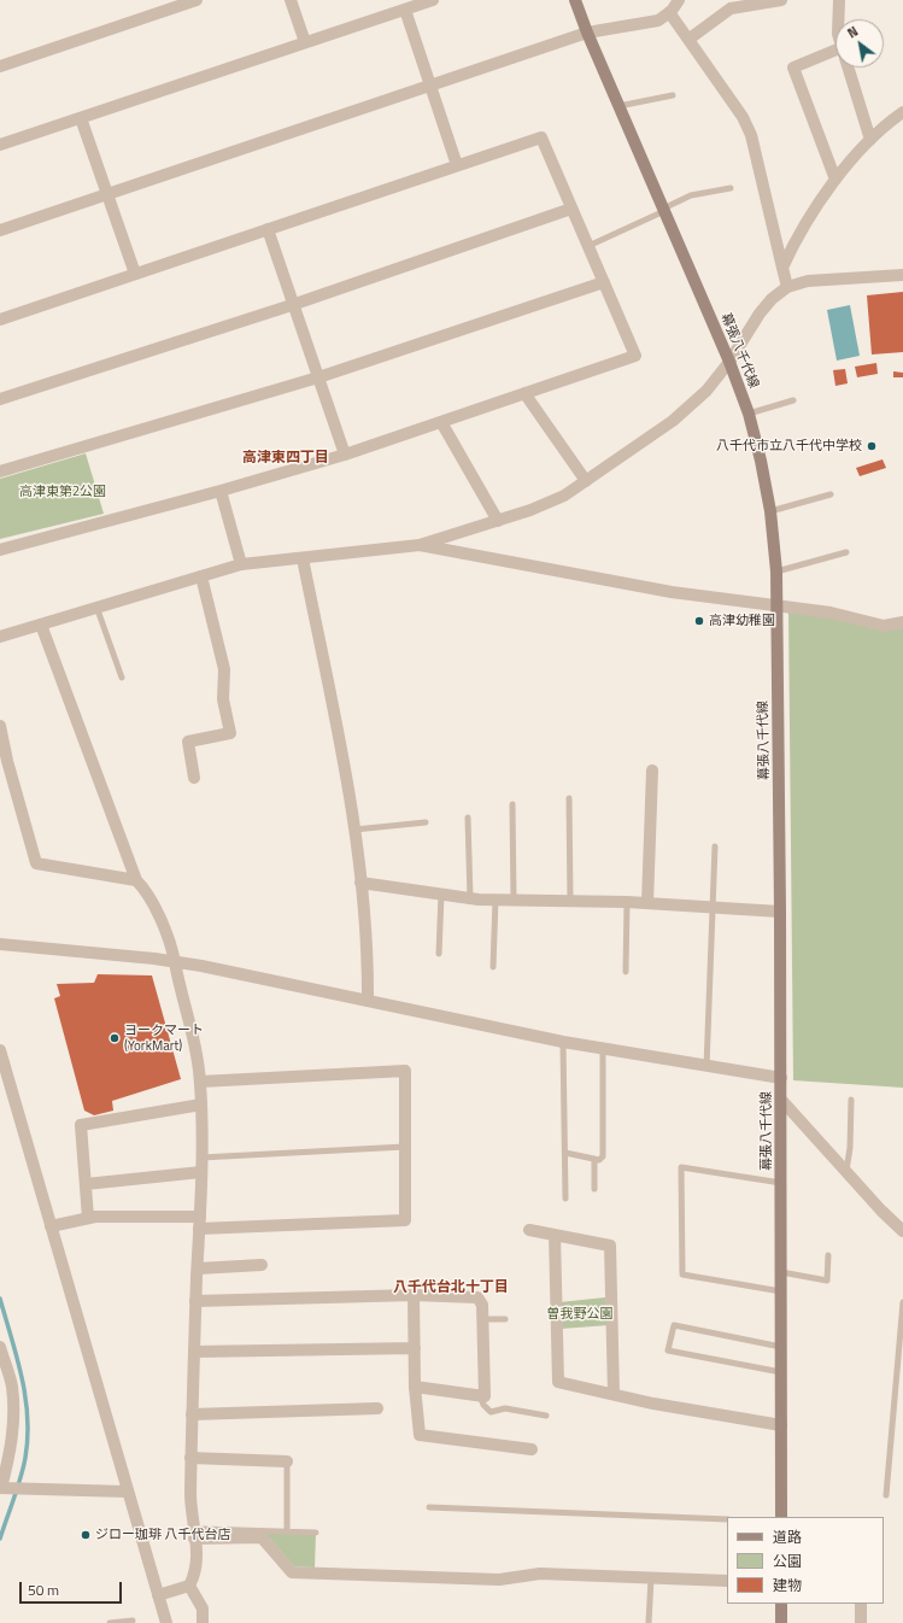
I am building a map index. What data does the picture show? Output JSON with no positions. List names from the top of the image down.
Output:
{
  "streets": {
    "main road": ["幕張八千代線"]
  },
  "districts": ["高津東四丁目", "八千代台北十丁目"],
  "parks": ["高津東第2公園", "曽我野公園"],
  "places": [
    "八千代市立八千代中学校",
    "高津幼稚園",
    "ヨークマート (YorkMart)",
    "ジロー珈琲 八千代台店"
  ],
  "legend": ["道路", "公園", "建物"],
  "scale_bar": "50 m",
  "north": "top left"
}
